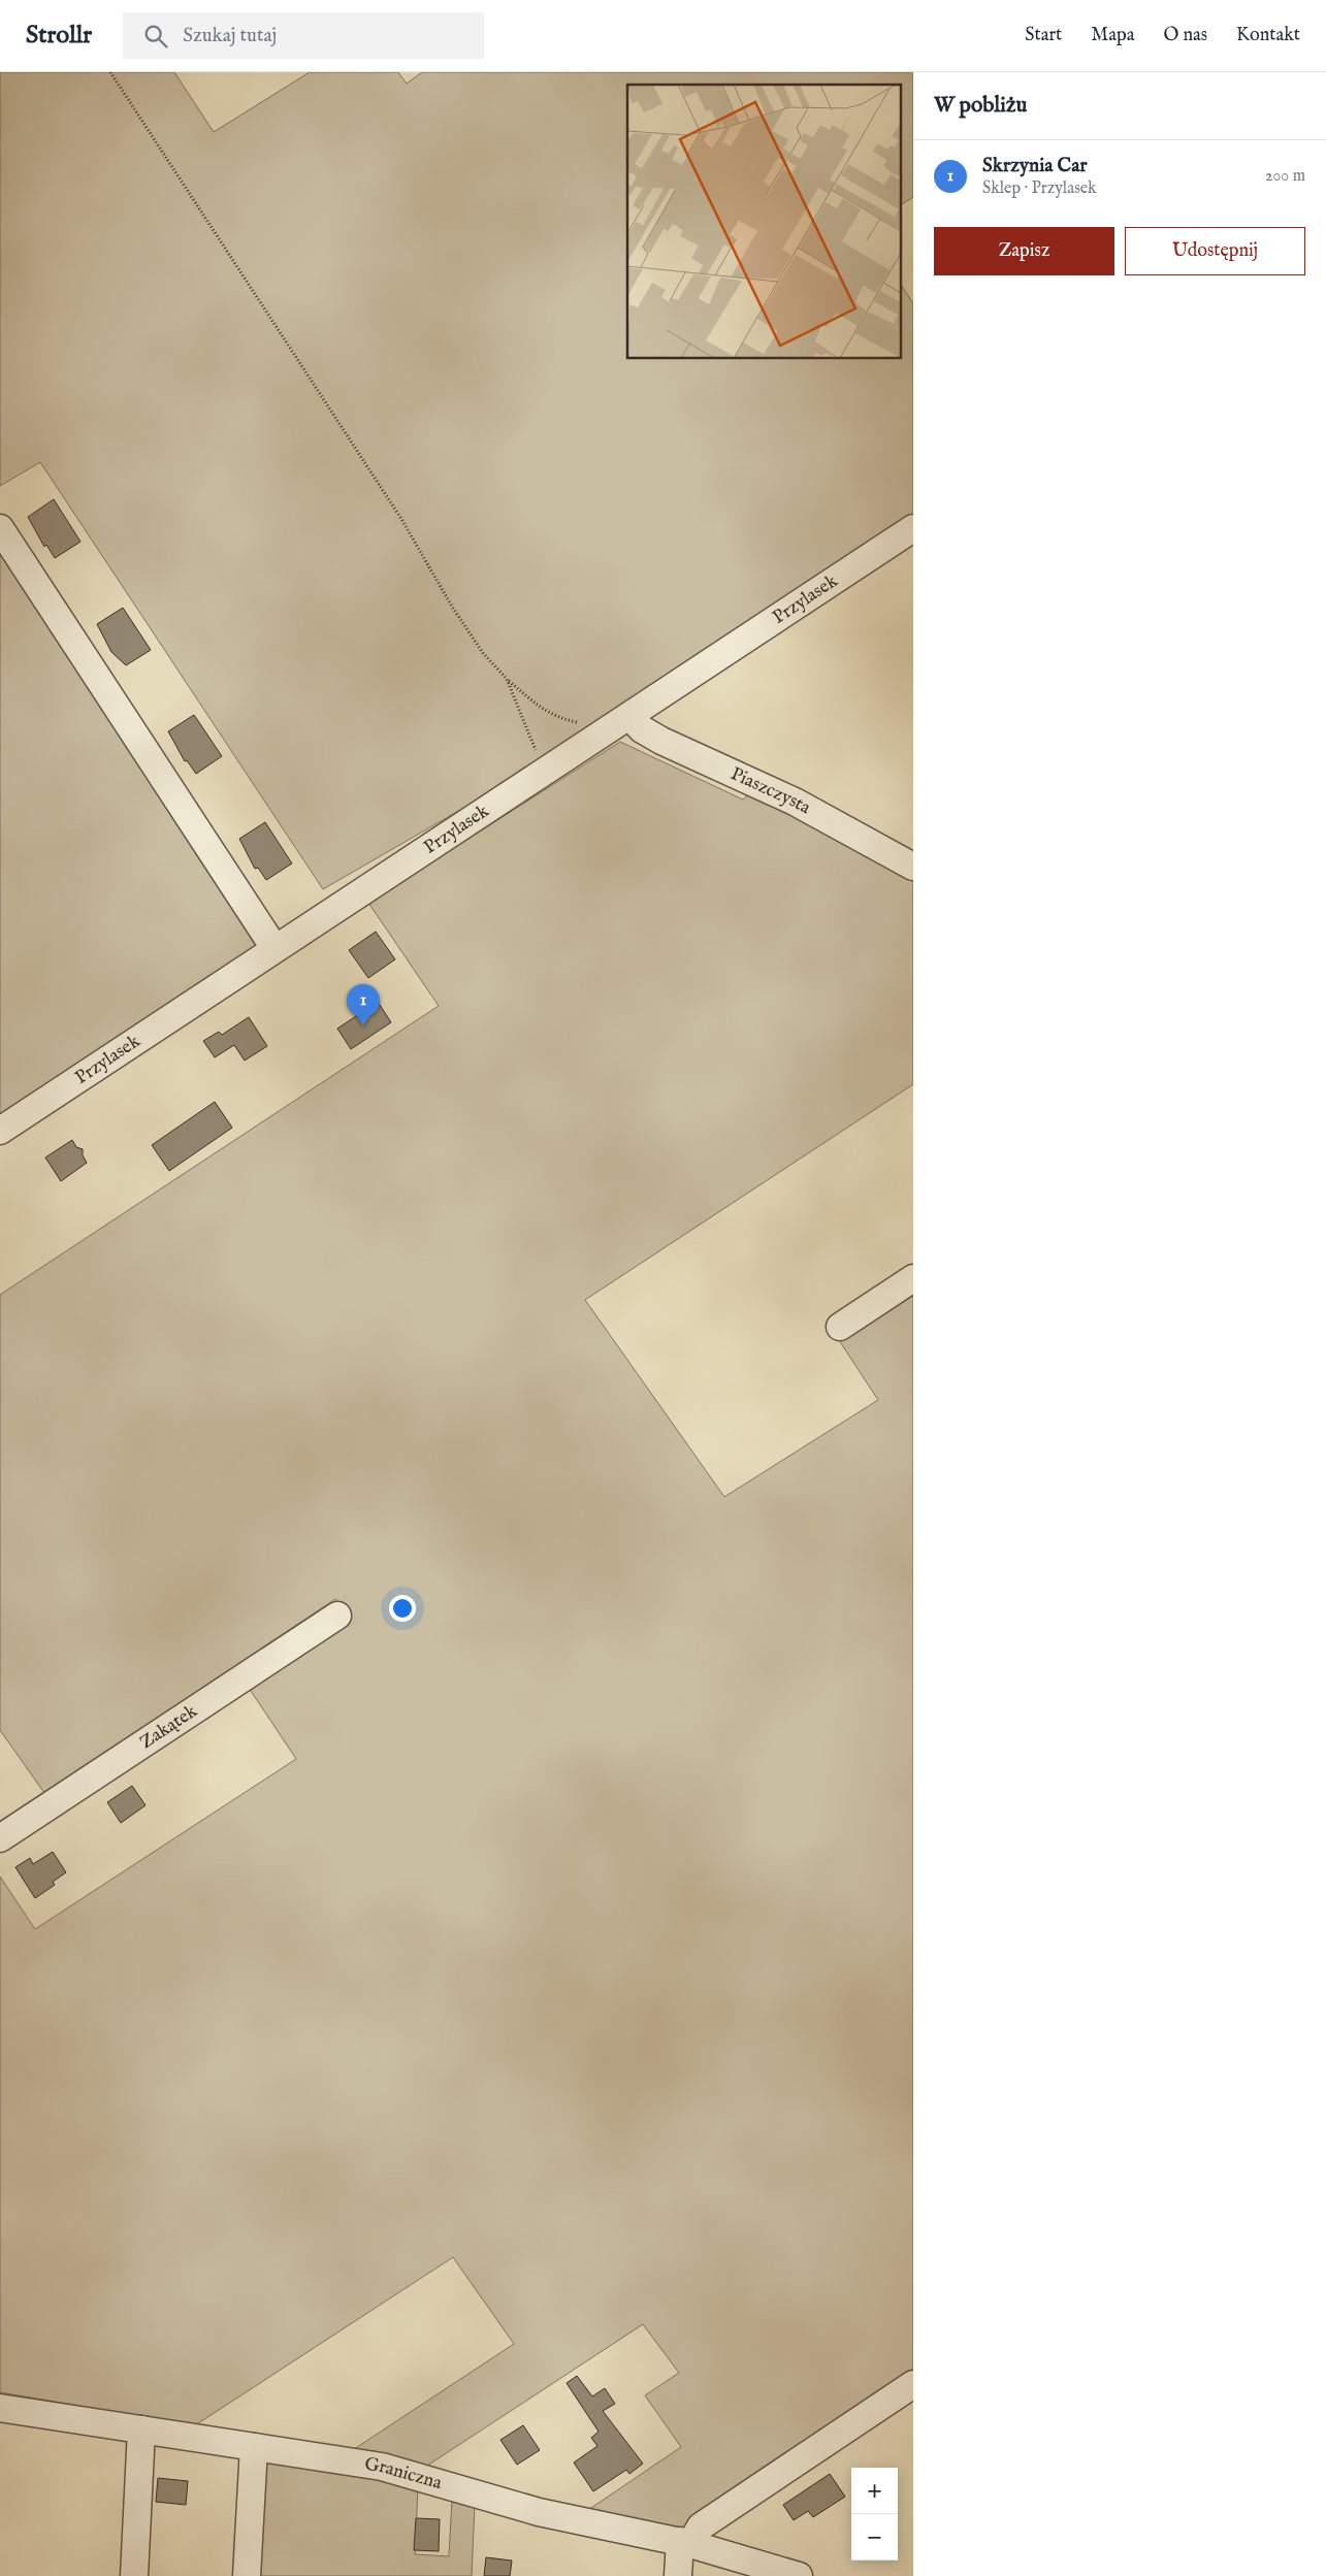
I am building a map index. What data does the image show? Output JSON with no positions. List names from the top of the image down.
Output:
{
  "streets": {
    "street": [
      "Przylasek",
      "Piaszczysta",
      "Zakątek",
      "Graniczna"
    ]
  },
  "crossings": [
    ["Przylasek", "Piaszczysta"]
  ],
  "page": {
    "header": "Strollr",
    "search": "Szukaj tutaj",
    "nav": [
      "Start",
      "Mapa",
      "O nas",
      "Kontakt"
    ],
    "heading": "W pobliżu",
    "list": [
      {
        "mark": "1",
        "name": "Skrzynia Car",
        "note": "Sklep · Przylasek",
        "value": "200 m"
      }
    ],
    "buttons": ["Zapisz", "Udostępnij"],
    "pins": "1",
    "map_buttons": ["+", "−"]
  }
}
